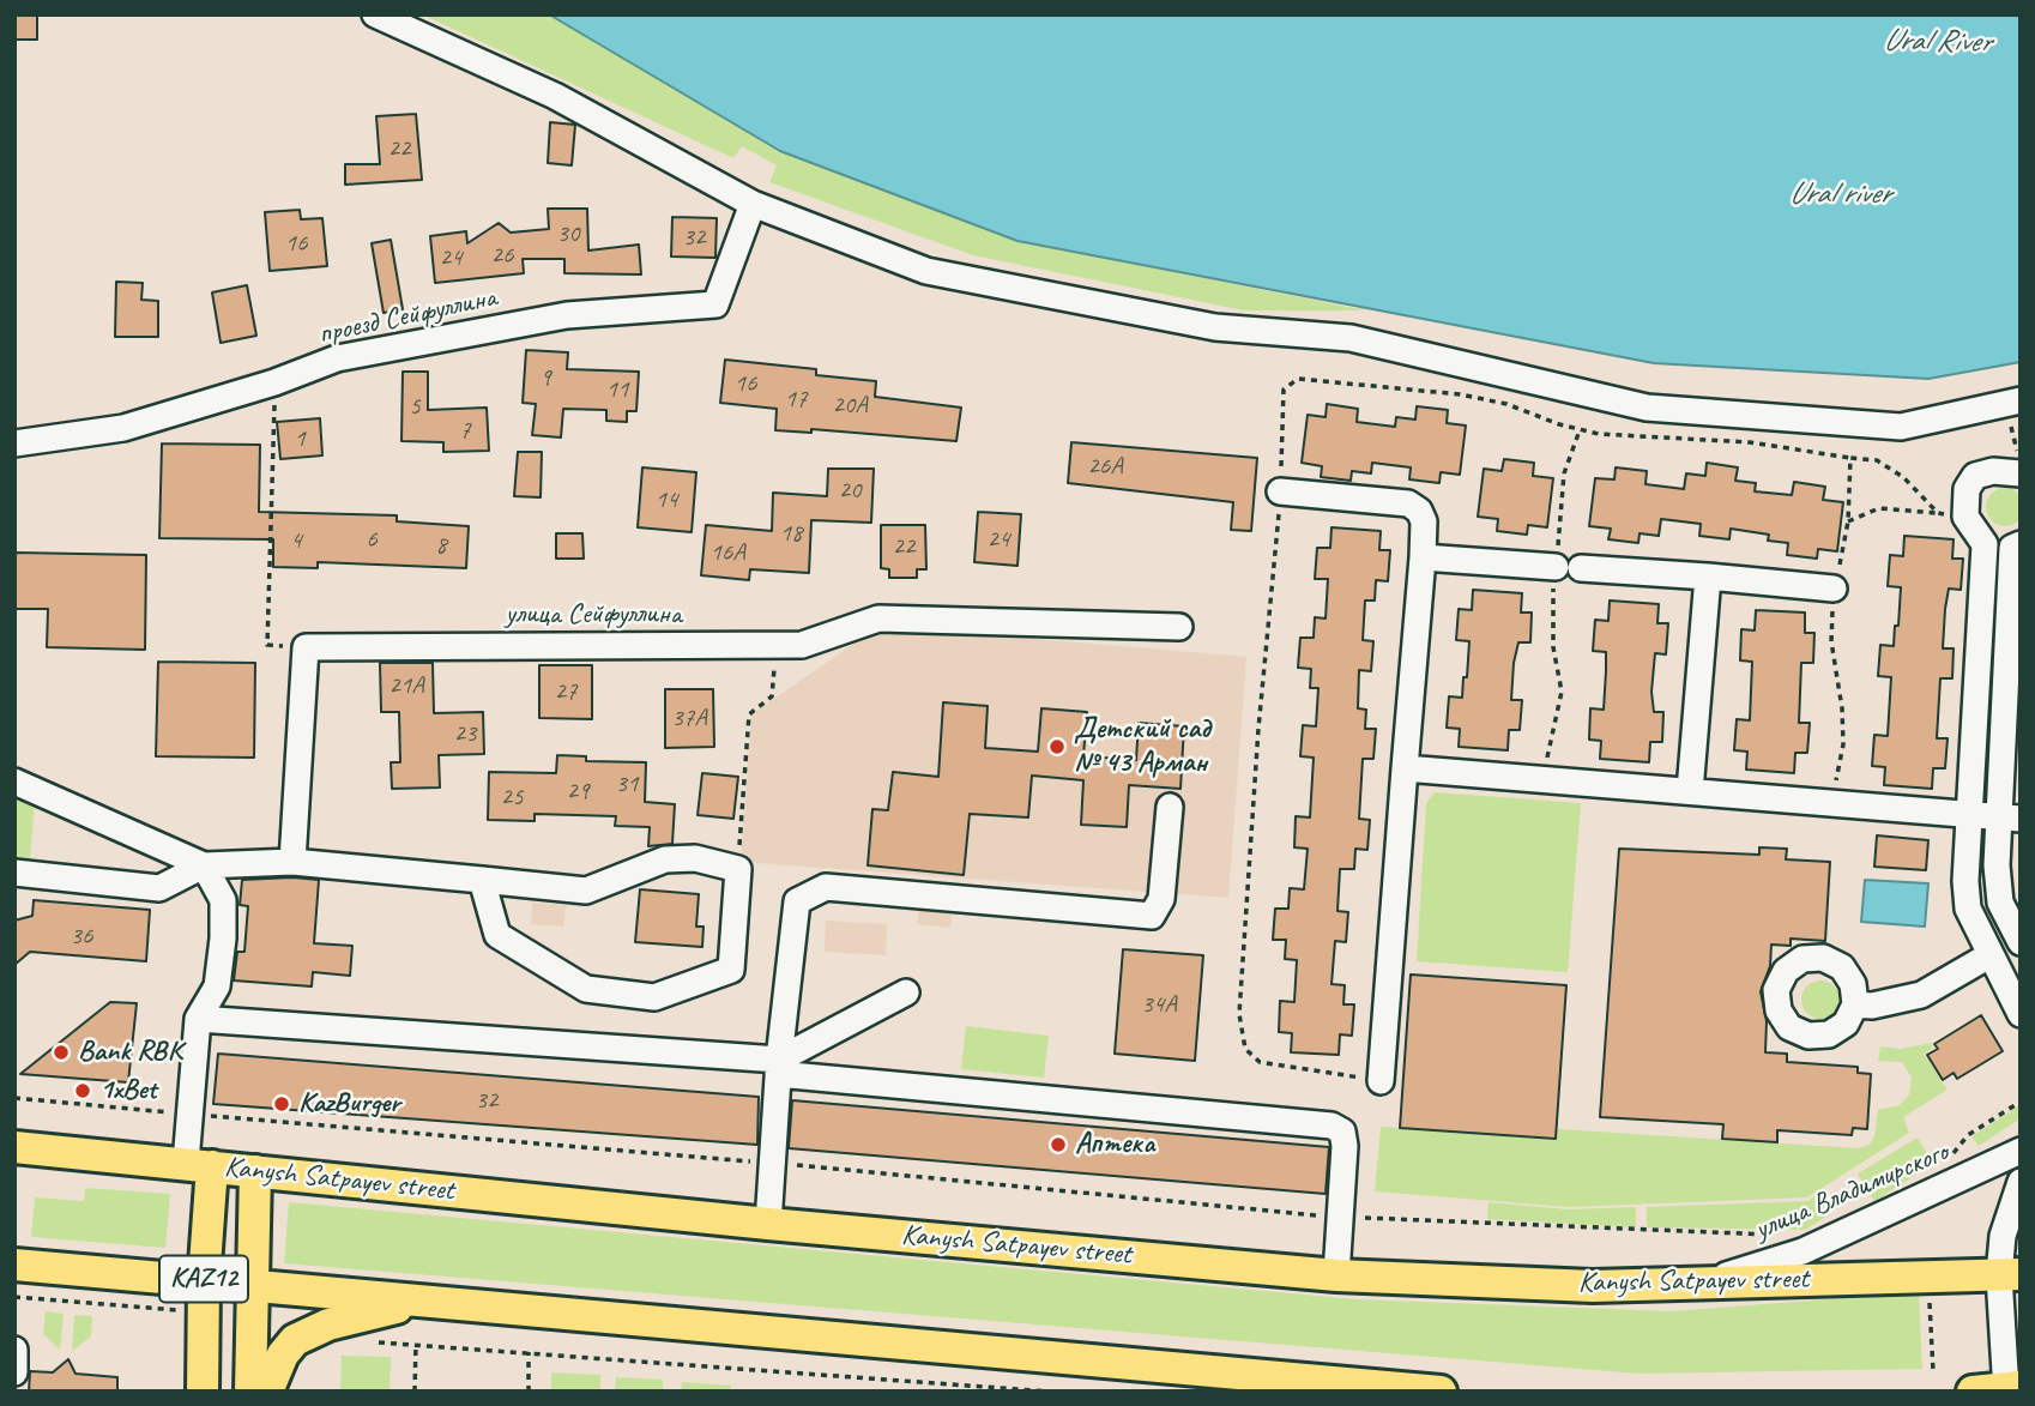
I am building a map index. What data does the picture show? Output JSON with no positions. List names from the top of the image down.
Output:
{
  "streets": {
    "main road": ["Kanysh Satpayev street", "KAZ12"],
    "street": ["проезд Сейфуллина", "улица Сейфуллина", "улица Владимирского"]
  },
  "crossings": [
    ["Kanysh Satpayev street", "улица Владимирского"],
    ["Kanysh Satpayev street", "KAZ12"]
  ],
  "water": ["Ural River", "Ural river"],
  "places": [
    "Детский сад № 43 Арман",
    "Bank RBK",
    "1xBet",
    "KazBurger",
    "Аптека"
  ],
  "house_numbers": [
    "22",
    "30",
    "32",
    "16",
    "26",
    "24",
    "9",
    "16",
    "11",
    "17",
    "20А",
    "5",
    "7",
    "1",
    "26А",
    "20",
    "14",
    "18",
    "6",
    "24",
    "4",
    "8",
    "22",
    "16А",
    "21А",
    "27",
    "37А",
    "23",
    "31",
    "29",
    "25",
    "36",
    "34А",
    "32"
  ]
}
